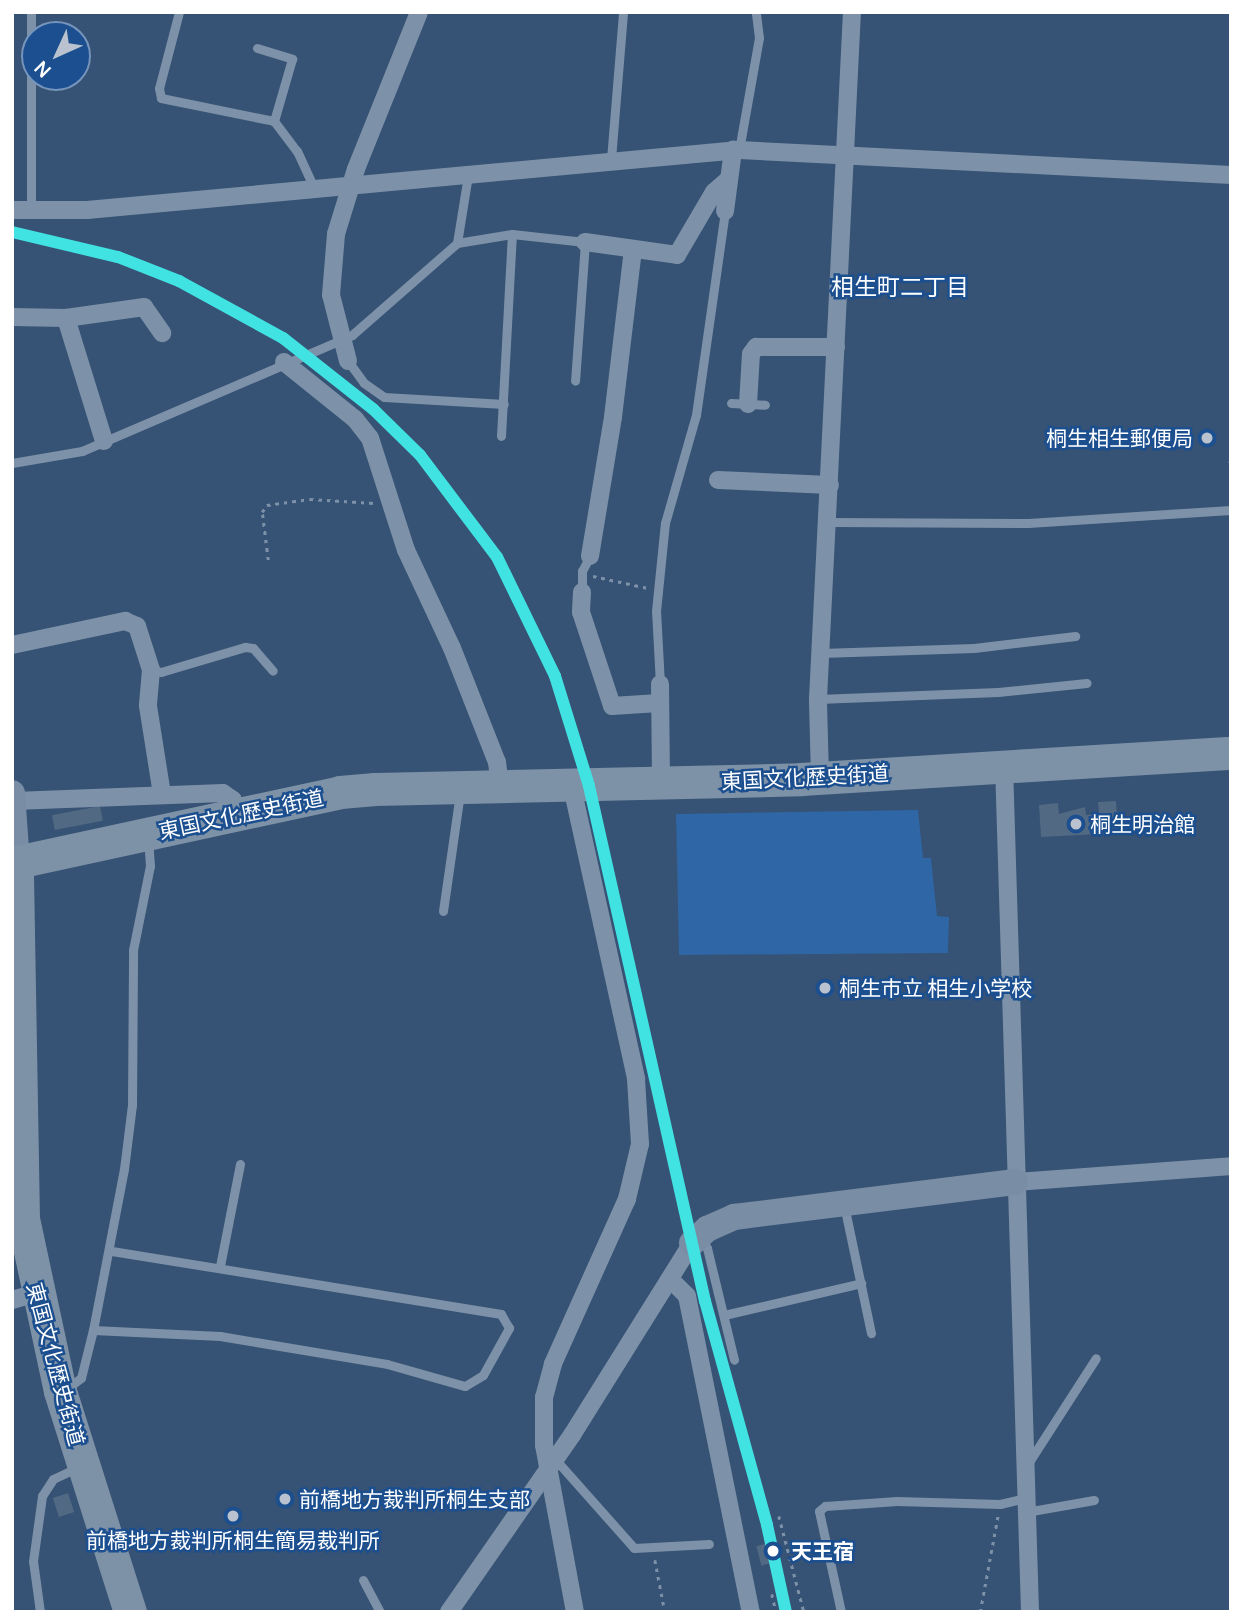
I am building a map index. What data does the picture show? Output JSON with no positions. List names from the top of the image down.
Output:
{
  "streets": {
    "highway": ["東国文化歴史街道"]
  },
  "districts": ["相生町二丁目"],
  "places": [
    "桐生相生郵便局",
    "桐生明治館",
    "桐生市立 相生小学校",
    "前橋地方裁判所桐生支部",
    "前橋地方裁判所桐生簡易裁判所",
    "天王宿"
  ],
  "north": "bottom left"
}
